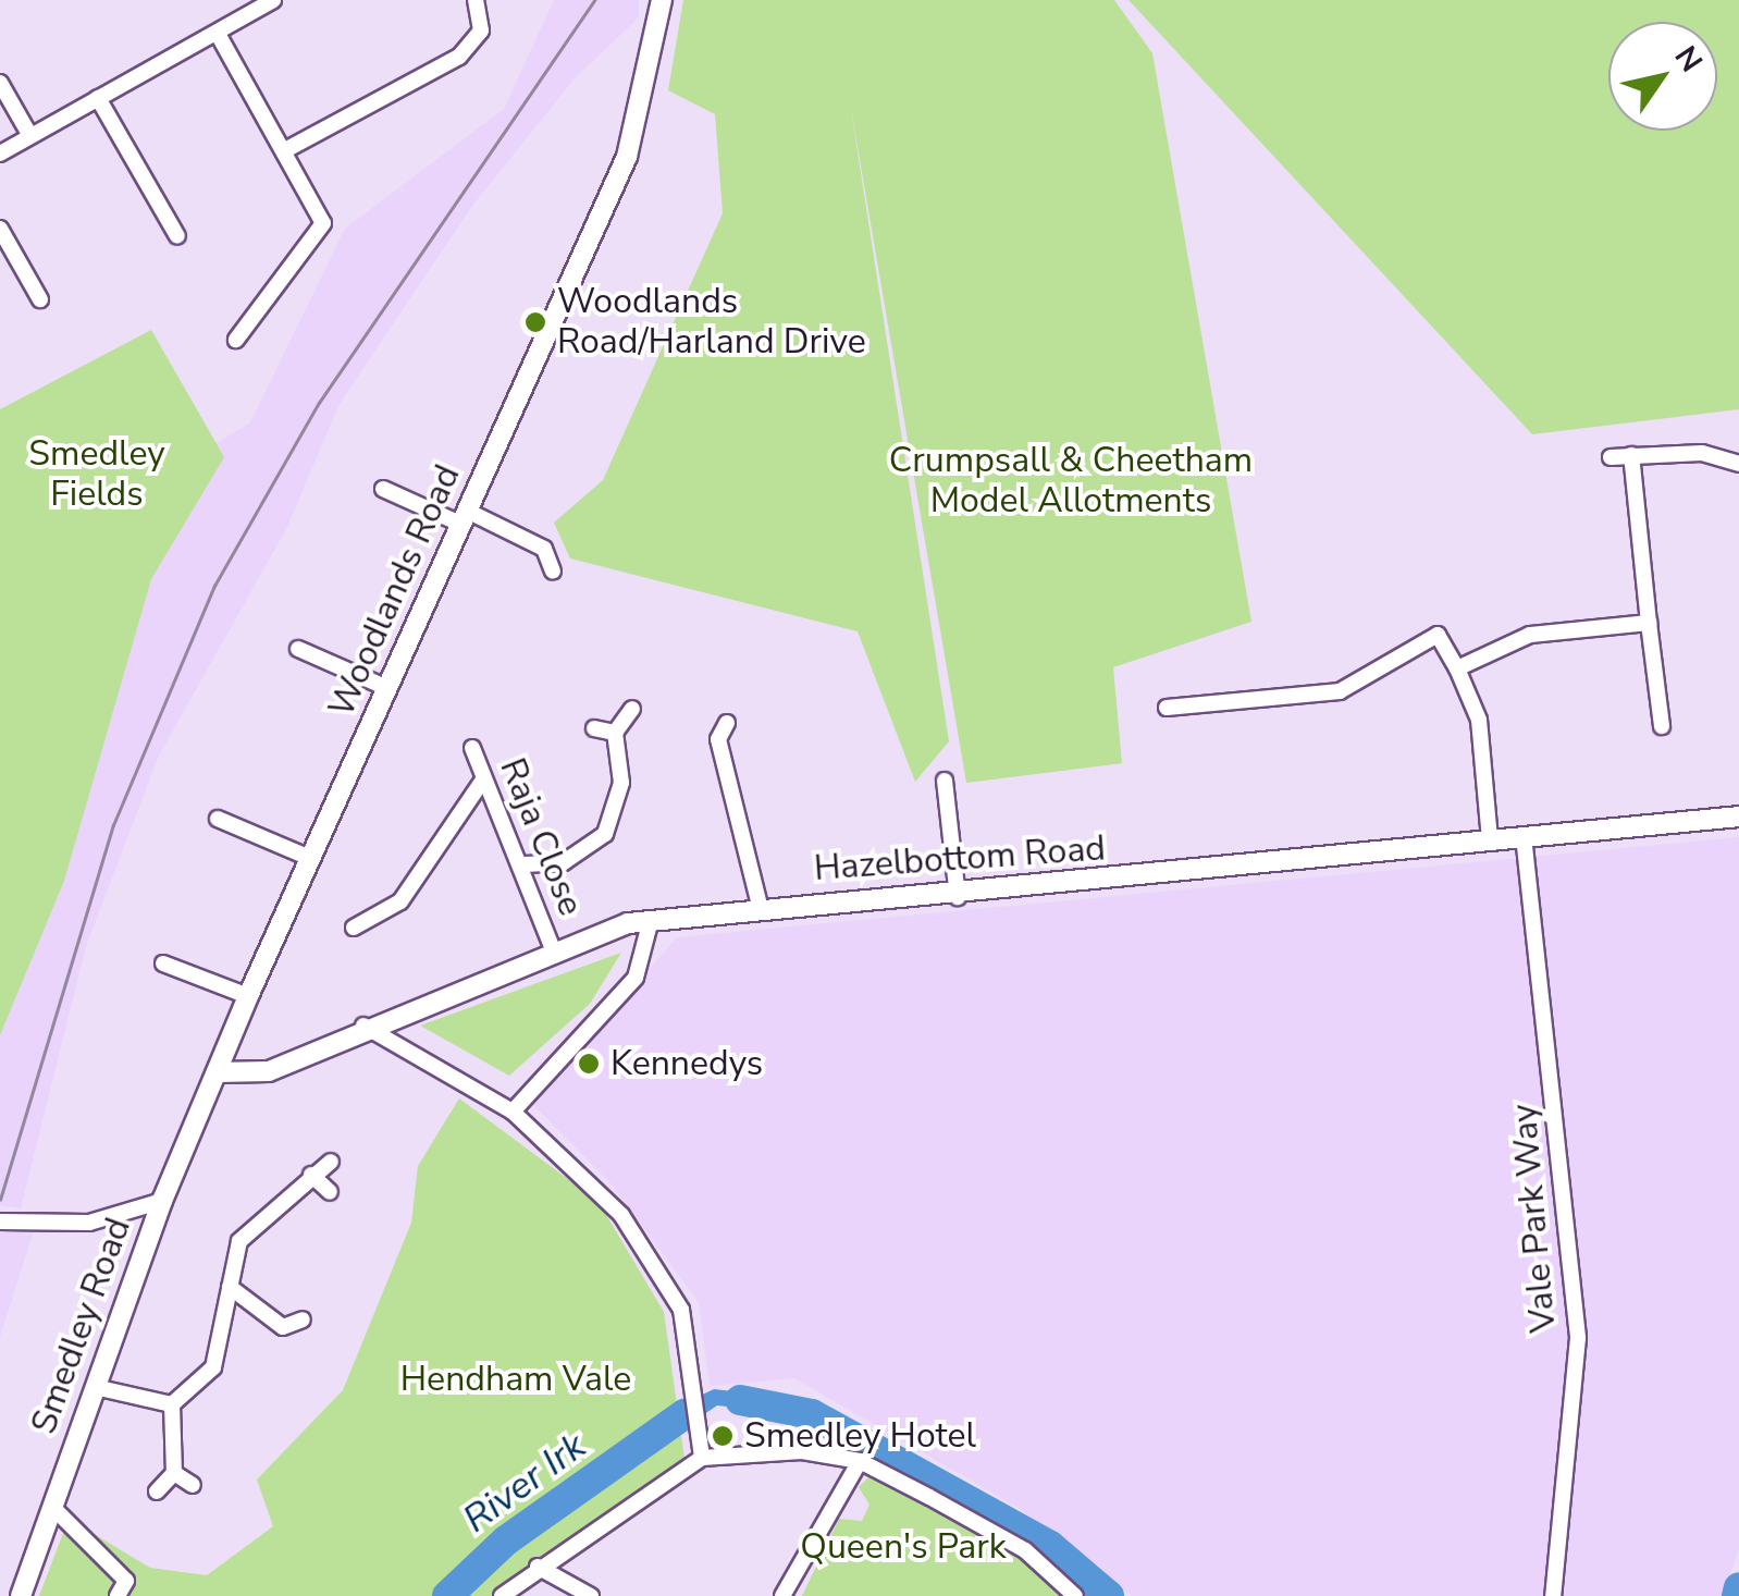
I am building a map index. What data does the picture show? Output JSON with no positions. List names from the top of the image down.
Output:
{
  "streets": {
    "street": [
      "Woodlands Road",
      "Raja Close",
      "Hazelbottom Road",
      "Vale Park Way",
      "Smedley Road"
    ]
  },
  "crossings": [
    ["Woodlands Road", "Hazelbottom Road"],
    ["Woodlands Road", "Smedley Road"],
    ["Raja Close", "Hazelbottom Road"],
    ["Hazelbottom Road", "Vale Park Way"]
  ],
  "water": ["River Irk"],
  "parks": [
    "Smedley Fields",
    "Crumpsall & Cheetham Model Allotments",
    "Hendham Vale",
    "Queen's Park"
  ],
  "places": ["Woodlands Road/Harland Drive", "Kennedys", "Smedley Hotel"],
  "north": "top right"
}
